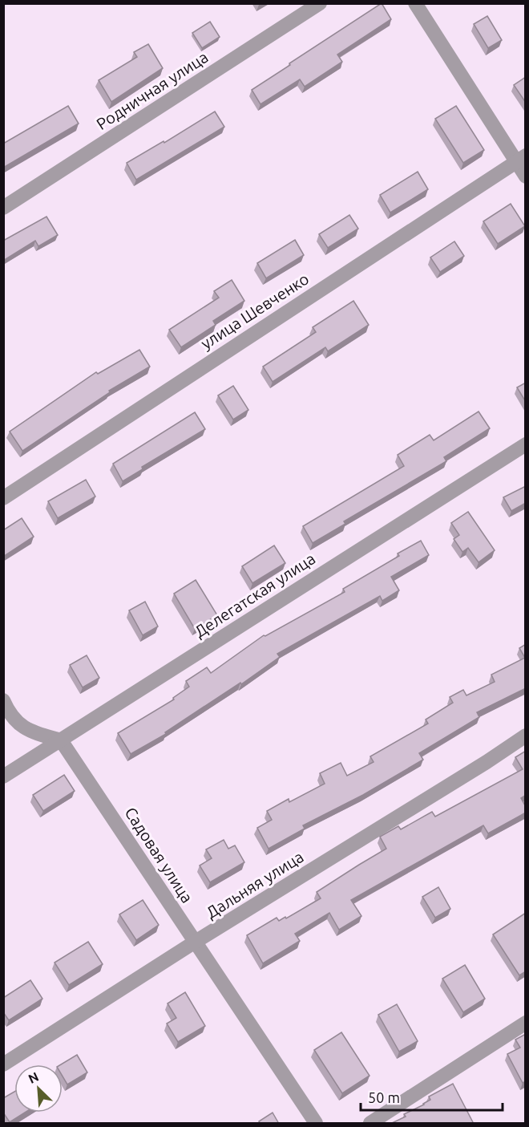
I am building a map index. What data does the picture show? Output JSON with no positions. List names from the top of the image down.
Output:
{
  "streets": {
    "street": [
      "Родничная улица",
      "улица Шевченко",
      "Делегатская улица",
      "Садовая улица",
      "Дальняя улица"
    ]
  },
  "crossings": [
    ["Делегатская улица", "Садовая улица"],
    ["Садовая улица", "Дальняя улица"]
  ],
  "scale_bar": "50 m",
  "north": "top left"
}
